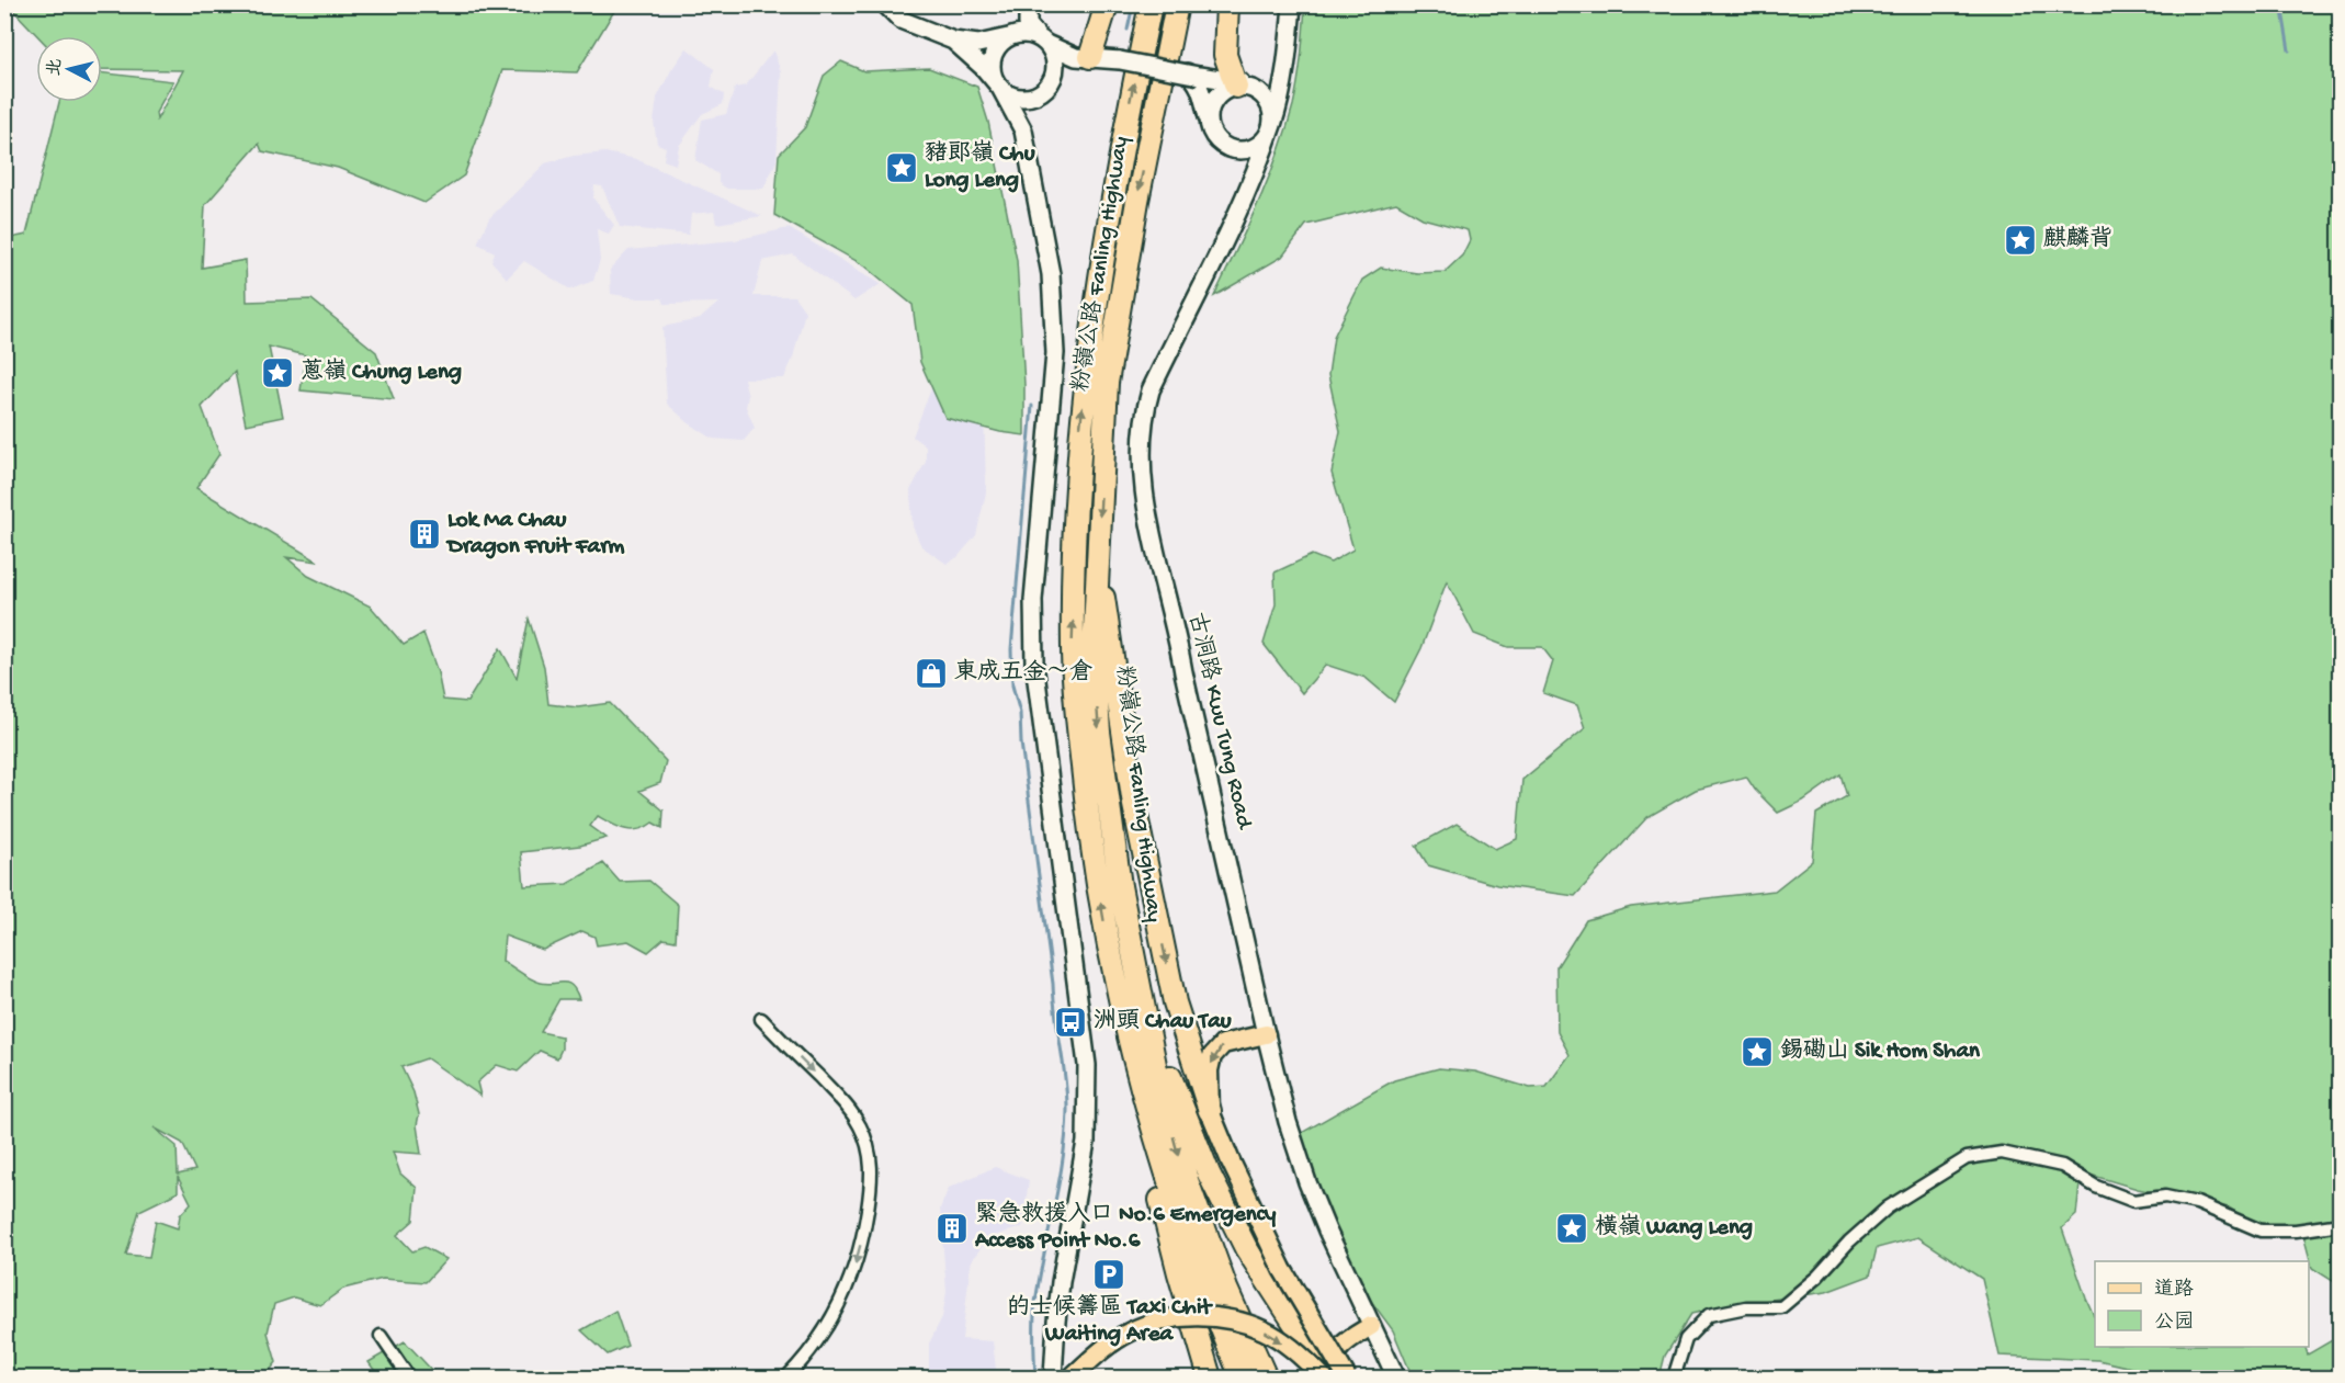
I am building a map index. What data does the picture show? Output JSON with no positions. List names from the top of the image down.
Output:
{
  "streets": {
    "highway": ["粉嶺公路 Fanling Highway"],
    "street": ["古洞路 Kwu Tung Road"]
  },
  "places": {
    "place": [
      "豬郎嶺 Chu Long Leng",
      "麒麟背",
      "蔥嶺 Chung Leng",
      "錫磡山 Sik Hom Shan",
      "橫嶺 Wang Leng"
    ],
    "building": ["Lok Ma Chau Dragon Fruit Farm", "緊急救援入口 No.6 Emergency Access Point No.6"],
    "shop": ["東成五金～倉"],
    "bus stop": ["洲頭 Chau Tau"],
    "parking": ["的士候籌區 Taxi Chit Waiting Area"]
  },
  "legend": ["道路", "公园"],
  "north": "left"
}
